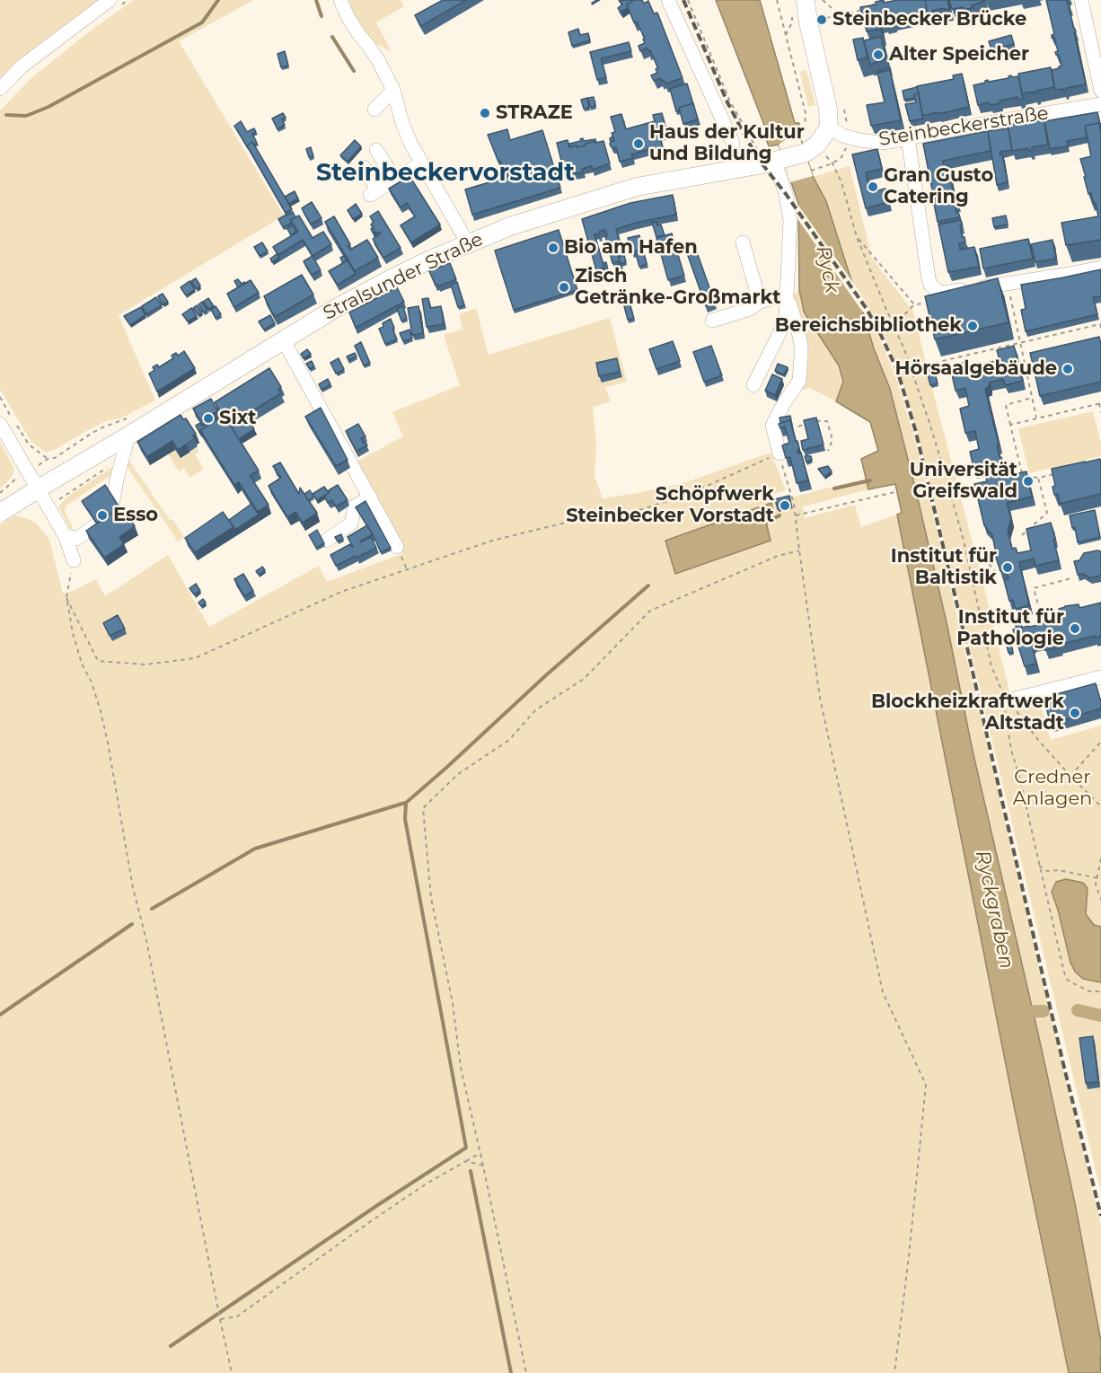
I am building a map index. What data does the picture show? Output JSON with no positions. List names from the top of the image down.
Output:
{
  "streets": {
    "main road": ["Stralsunder Straße"],
    "street": ["Steinbeckerstraße"]
  },
  "crossings": [
    ["Steinbeckerstraße", "Stralsunder Straße"]
  ],
  "districts": ["Steinbeckervorstadt"],
  "water": ["Ryck", "Ryckgraben"],
  "parks": ["Credner Anlagen"],
  "places": [
    "Steinbecker Brücke",
    "Alter Speicher",
    "STRAZE",
    "Haus der Kultur und Bildung",
    "Gran Gusto Catering",
    "Bio am Hafen",
    "Zisch Getränke-Großmarkt",
    "Bereichsbibliothek",
    "Hörsaalgebäude",
    "Sixt",
    "Universität Greifswald",
    "Schöpfwerk Steinbecker Vorstadt",
    "Esso",
    "Institut für Baltistik",
    "Institut für Pathologie",
    "Blockheizkraftwerk Altstadt"
  ]
}
